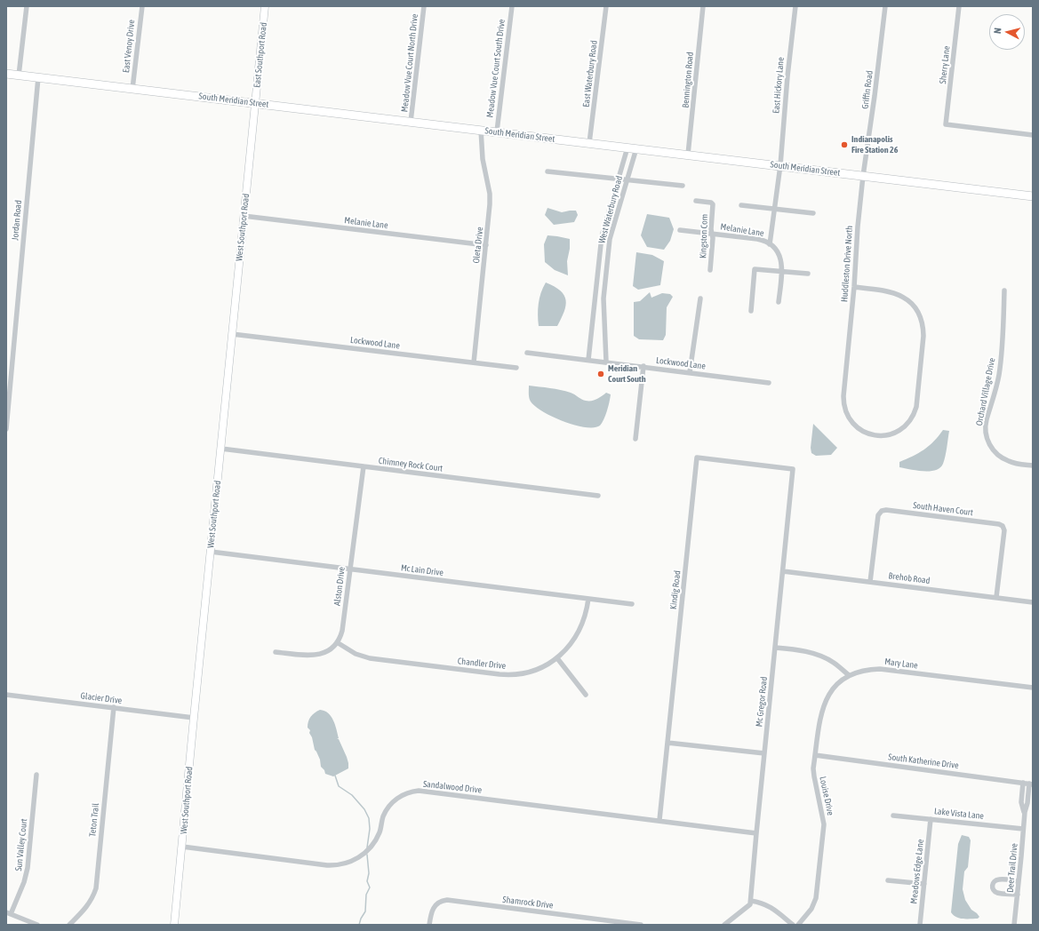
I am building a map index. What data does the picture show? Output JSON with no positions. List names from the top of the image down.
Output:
{
  "streets": {
    "main road": ["East Southport Road", "South Meridian Street", "West Southport Road"],
    "street": [
      "East Venoy Drive",
      "Meadow Vue Court North Drive",
      "Sherry Lane",
      "Meadow Vue Court South Drive",
      "East Waterbury Road",
      "Bennington Road",
      "East Hickory Lane",
      "Griffin Road",
      "West Waterbury Road",
      "Jordan Road",
      "Melanie Lane",
      "Kingston Com",
      "Oleta Drive",
      "Huddleston Drive North",
      "Lockwood Lane",
      "Orchard Village Drive",
      "Chimney Rock Court",
      "South Haven Court",
      "Mc Lain Drive",
      "Brehob Road",
      "Alston Drive",
      "Kindig Road",
      "Chandler Drive",
      "Mary Lane",
      "Glacier Drive",
      "Mc Gregor Road",
      "South Katherine Drive",
      "Sandalwood Drive",
      "Louise Drive",
      "Lake Vista Lane",
      "Teton Trail",
      "Sun Valley Court",
      "Deer Trail Drive",
      "Meadows Edge Lane",
      "Shamrock Drive"
    ]
  },
  "crossings": [
    ["East Venoy Drive", "South Meridian Street"],
    ["East Southport Road", "South Meridian Street"],
    ["East Southport Road", "West Southport Road"],
    ["Meadow Vue Court North Drive", "South Meridian Street"],
    ["Meadow Vue Court South Drive", "South Meridian Street"],
    ["East Waterbury Road", "South Meridian Street"],
    ["Bennington Road", "South Meridian Street"],
    ["East Hickory Lane", "South Meridian Street"],
    ["East Hickory Lane", "Melanie Lane"],
    ["Griffin Road", "South Meridian Street"],
    ["Griffin Road", "Huddleston Drive North"],
    ["South Meridian Street", "West Waterbury Road"],
    ["South Meridian Street", "Jordan Road"],
    ["South Meridian Street", "West Southport Road"],
    ["South Meridian Street", "Oleta Drive"],
    ["South Meridian Street", "Huddleston Drive North"],
    ["West Waterbury Road", "Lockwood Lane"],
    ["Melanie Lane", "West Southport Road"],
    ["Melanie Lane", "Kingston Com"],
    ["Melanie Lane", "Oleta Drive"],
    ["West Southport Road", "Lockwood Lane"],
    ["West Southport Road", "Chimney Rock Court"],
    ["West Southport Road", "Mc Lain Drive"],
    ["West Southport Road", "Glacier Drive"],
    ["West Southport Road", "Sandalwood Drive"],
    ["Oleta Drive", "Lockwood Lane"],
    ["Chimney Rock Court", "Alston Drive"],
    ["South Haven Court", "Brehob Road"],
    ["Mc Lain Drive", "Alston Drive"],
    ["Mc Lain Drive", "Chandler Drive"],
    ["Brehob Road", "Mc Gregor Road"],
    ["Alston Drive", "Chandler Drive"],
    ["Kindig Road", "Mc Gregor Road"],
    ["Kindig Road", "Sandalwood Drive"],
    ["Mary Lane", "Louise Drive"],
    ["Glacier Drive", "Teton Trail"],
    ["Mc Gregor Road", "Sandalwood Drive"],
    ["South Katherine Drive", "Louise Drive"],
    ["Lake Vista Lane", "Deer Trail Drive"],
    ["Lake Vista Lane", "Meadows Edge Lane"]
  ],
  "places": ["Indianapolis Fire Station 26", "Meridian Court South"],
  "north": "left"
}
